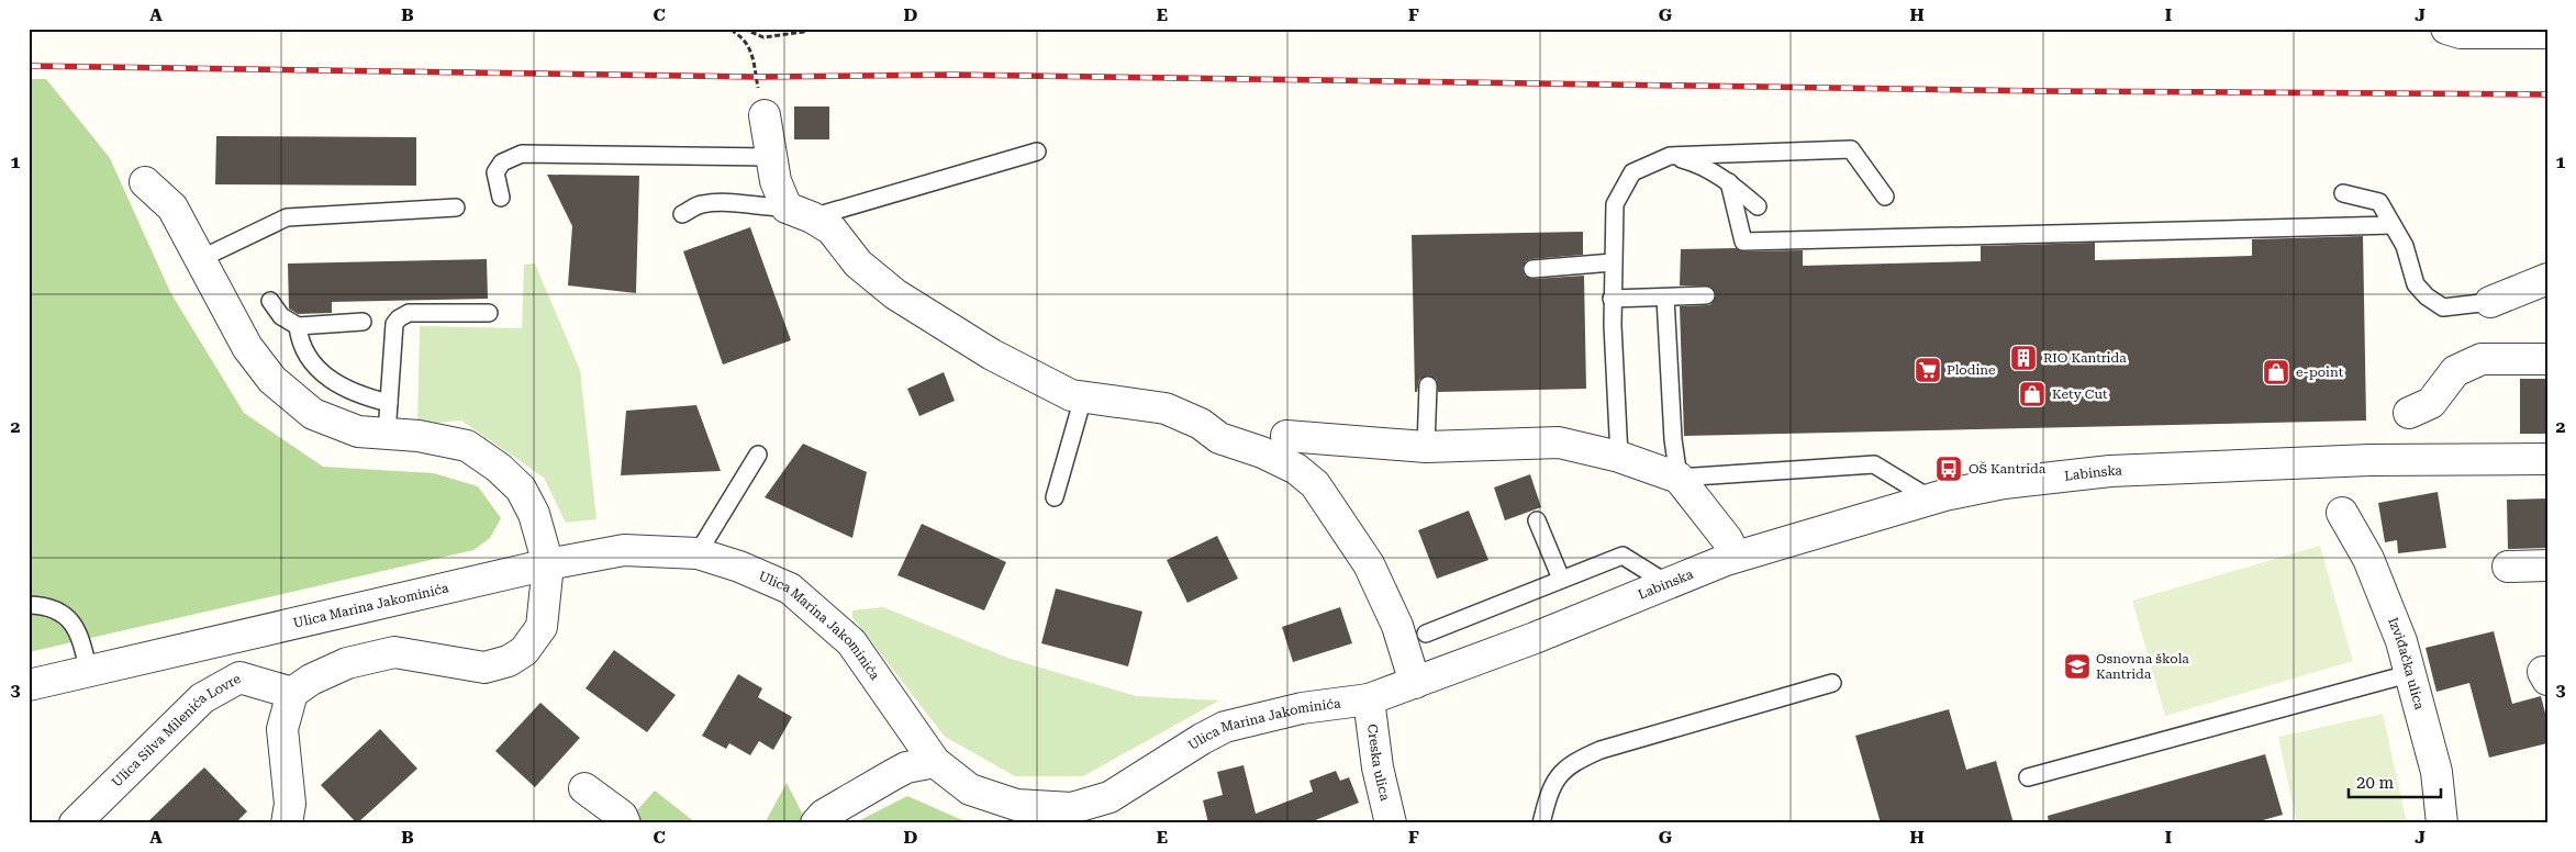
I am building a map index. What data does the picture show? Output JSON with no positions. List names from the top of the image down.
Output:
{
  "streets": {
    "street": [
      "Labinska",
      "Ulica Marina Jakominića",
      "Izviđačka ulica",
      "Ulica Silva Milenića Lovre",
      "Creska ulica"
    ]
  },
  "crossings": [
    ["Labinska", "Ulica Marina Jakominića"],
    ["Ulica Marina Jakominića", "Creska ulica"]
  ],
  "places": {
    "building": ["RIO Kantrida"],
    "supermarket": ["Plodine"],
    "shop": ["e-point", "Kety Cut"],
    "bus stop": ["OŠ Kantrida"],
    "school or university": ["Osnovna škola Kantrida"]
  },
  "scale_bar": "20 m",
  "grid": {
    "columns": [
      "A",
      "B",
      "C",
      "D",
      "E",
      "F",
      "G",
      "H",
      "I",
      "J"
    ],
    "rows": ["1", "2", "3"]
  }
}
